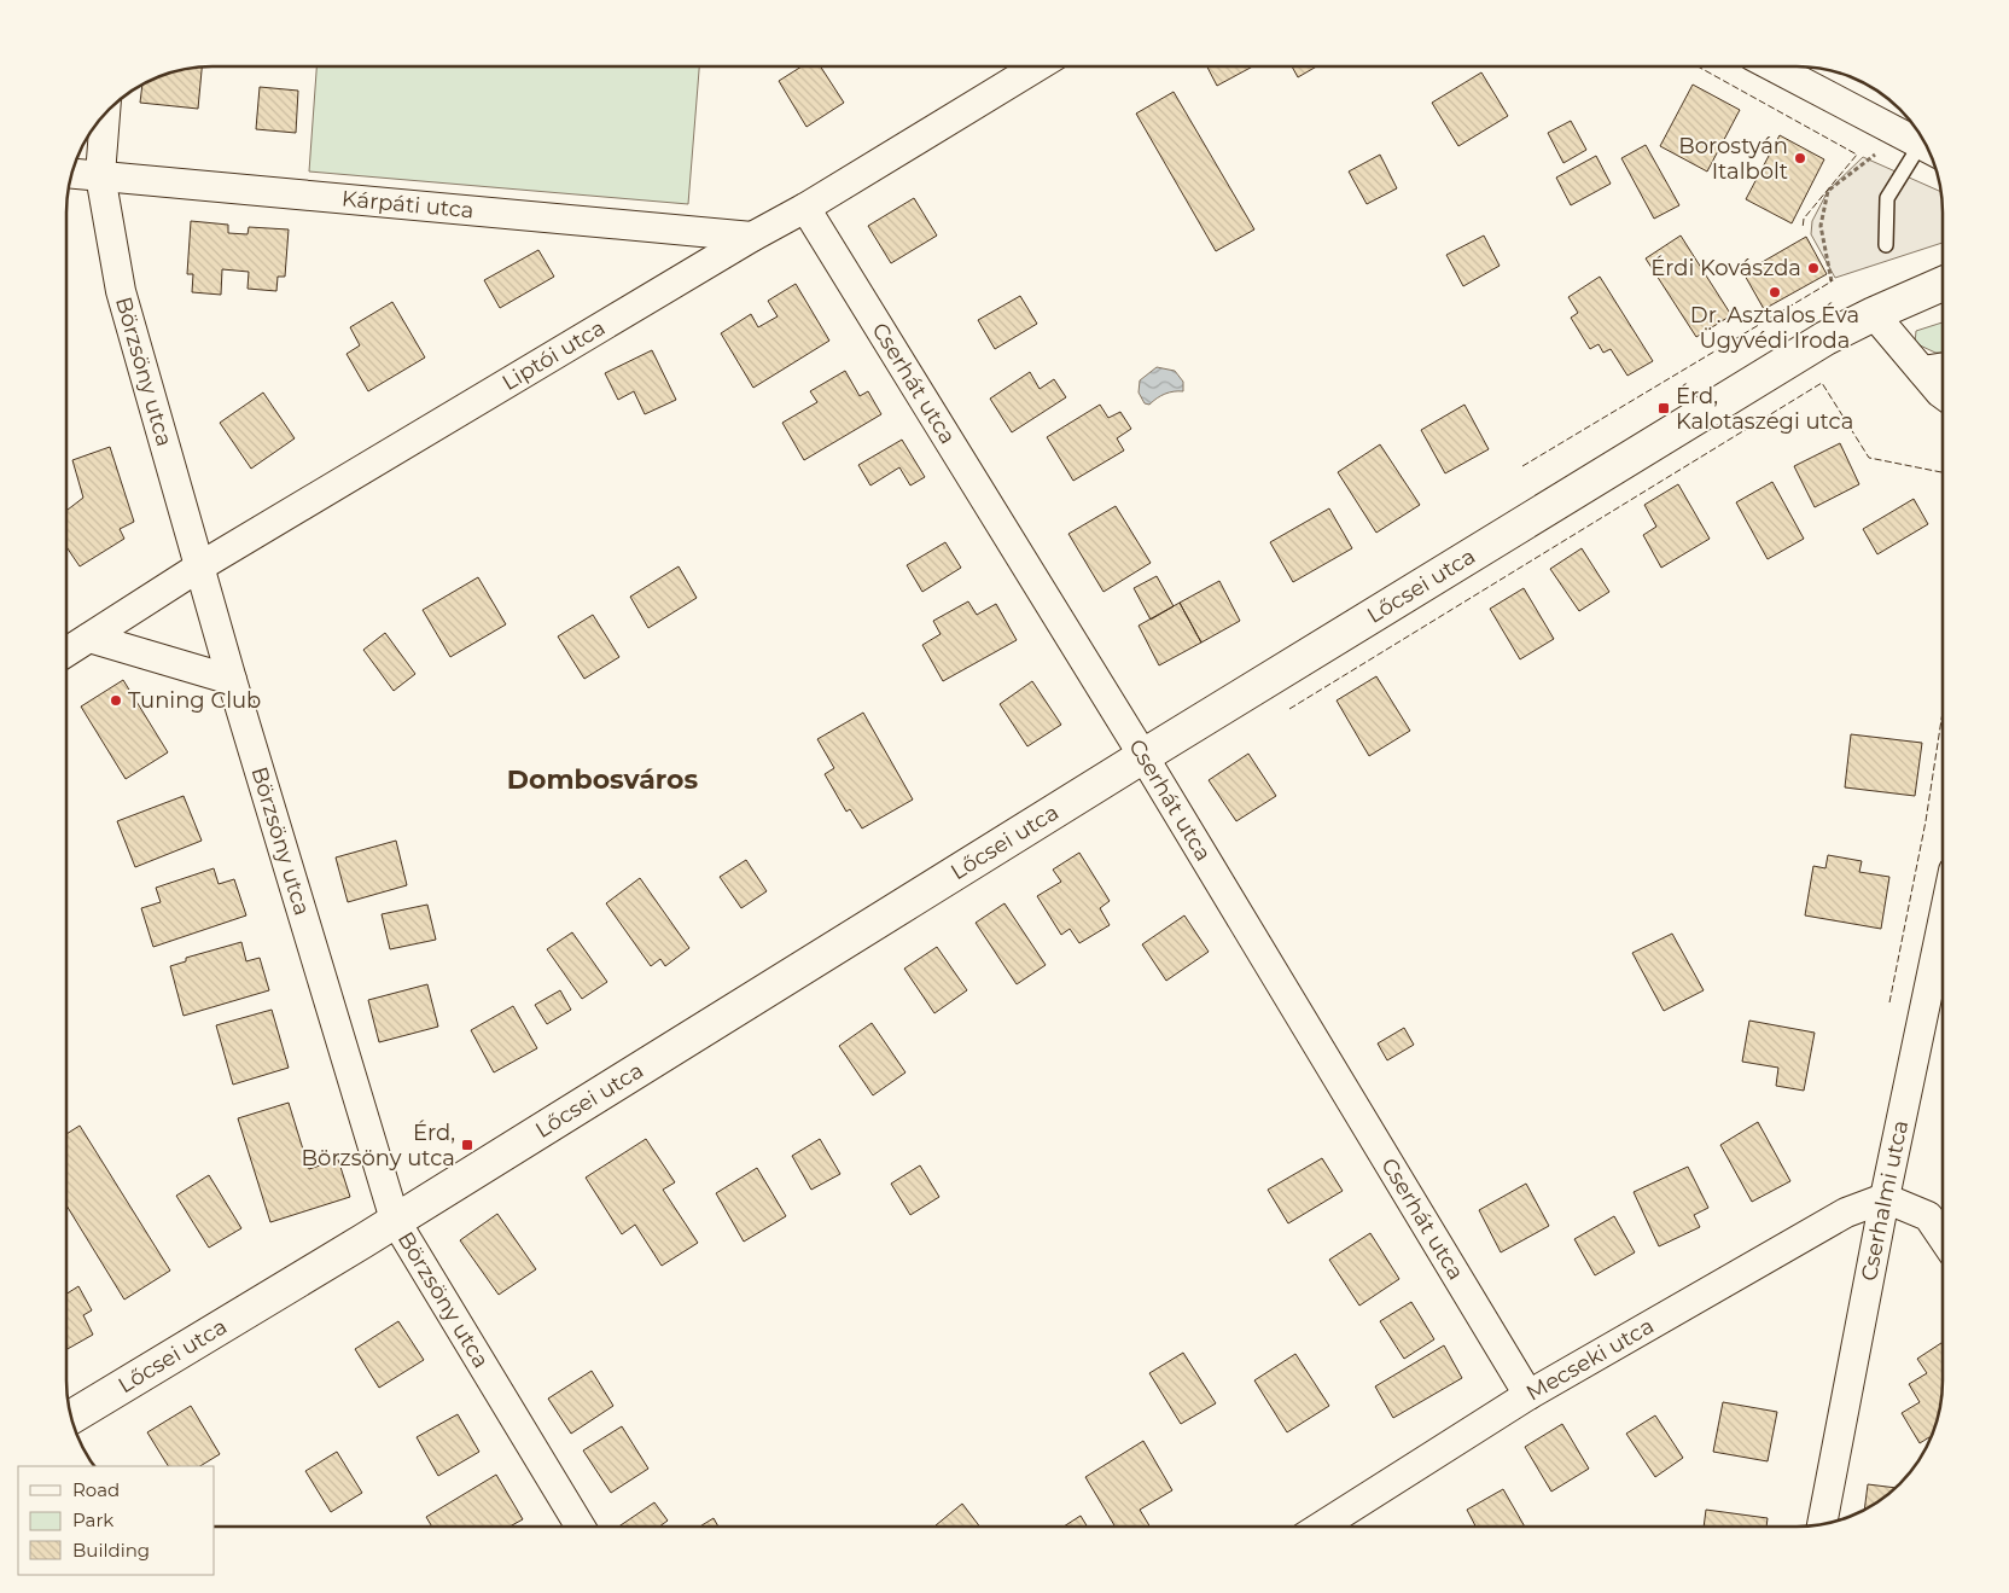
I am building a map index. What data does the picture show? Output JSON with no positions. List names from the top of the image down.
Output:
{
  "streets": {
    "street": [
      "Kárpáti utca",
      "Liptói utca",
      "Börzsöny utca",
      "Cserhát utca",
      "Lőcsei utca",
      "Cserhalmi utca",
      "Mecseki utca"
    ]
  },
  "crossings": [
    ["Kárpáti utca", "Liptói utca"],
    ["Kárpáti utca", "Börzsöny utca"],
    ["Liptói utca", "Börzsöny utca"],
    ["Liptói utca", "Cserhát utca"],
    ["Börzsöny utca", "Lőcsei utca"],
    ["Cserhát utca", "Lőcsei utca"],
    ["Cserhát utca", "Mecseki utca"],
    ["Cserhalmi utca", "Mecseki utca"]
  ],
  "districts": ["Dombosváros"],
  "places": {
    "other": [
      "Borostyán Italbolt",
      "Érdi Kovászda",
      "Dr. Asztalos Éva Ügyvédi Iroda",
      "Tuning Club"
    ],
    "transit": ["Érd, Kalotaszegi utca", "Érd, Börzsöny utca"]
  },
  "legend": ["Road", "Park", "Building"]
}
